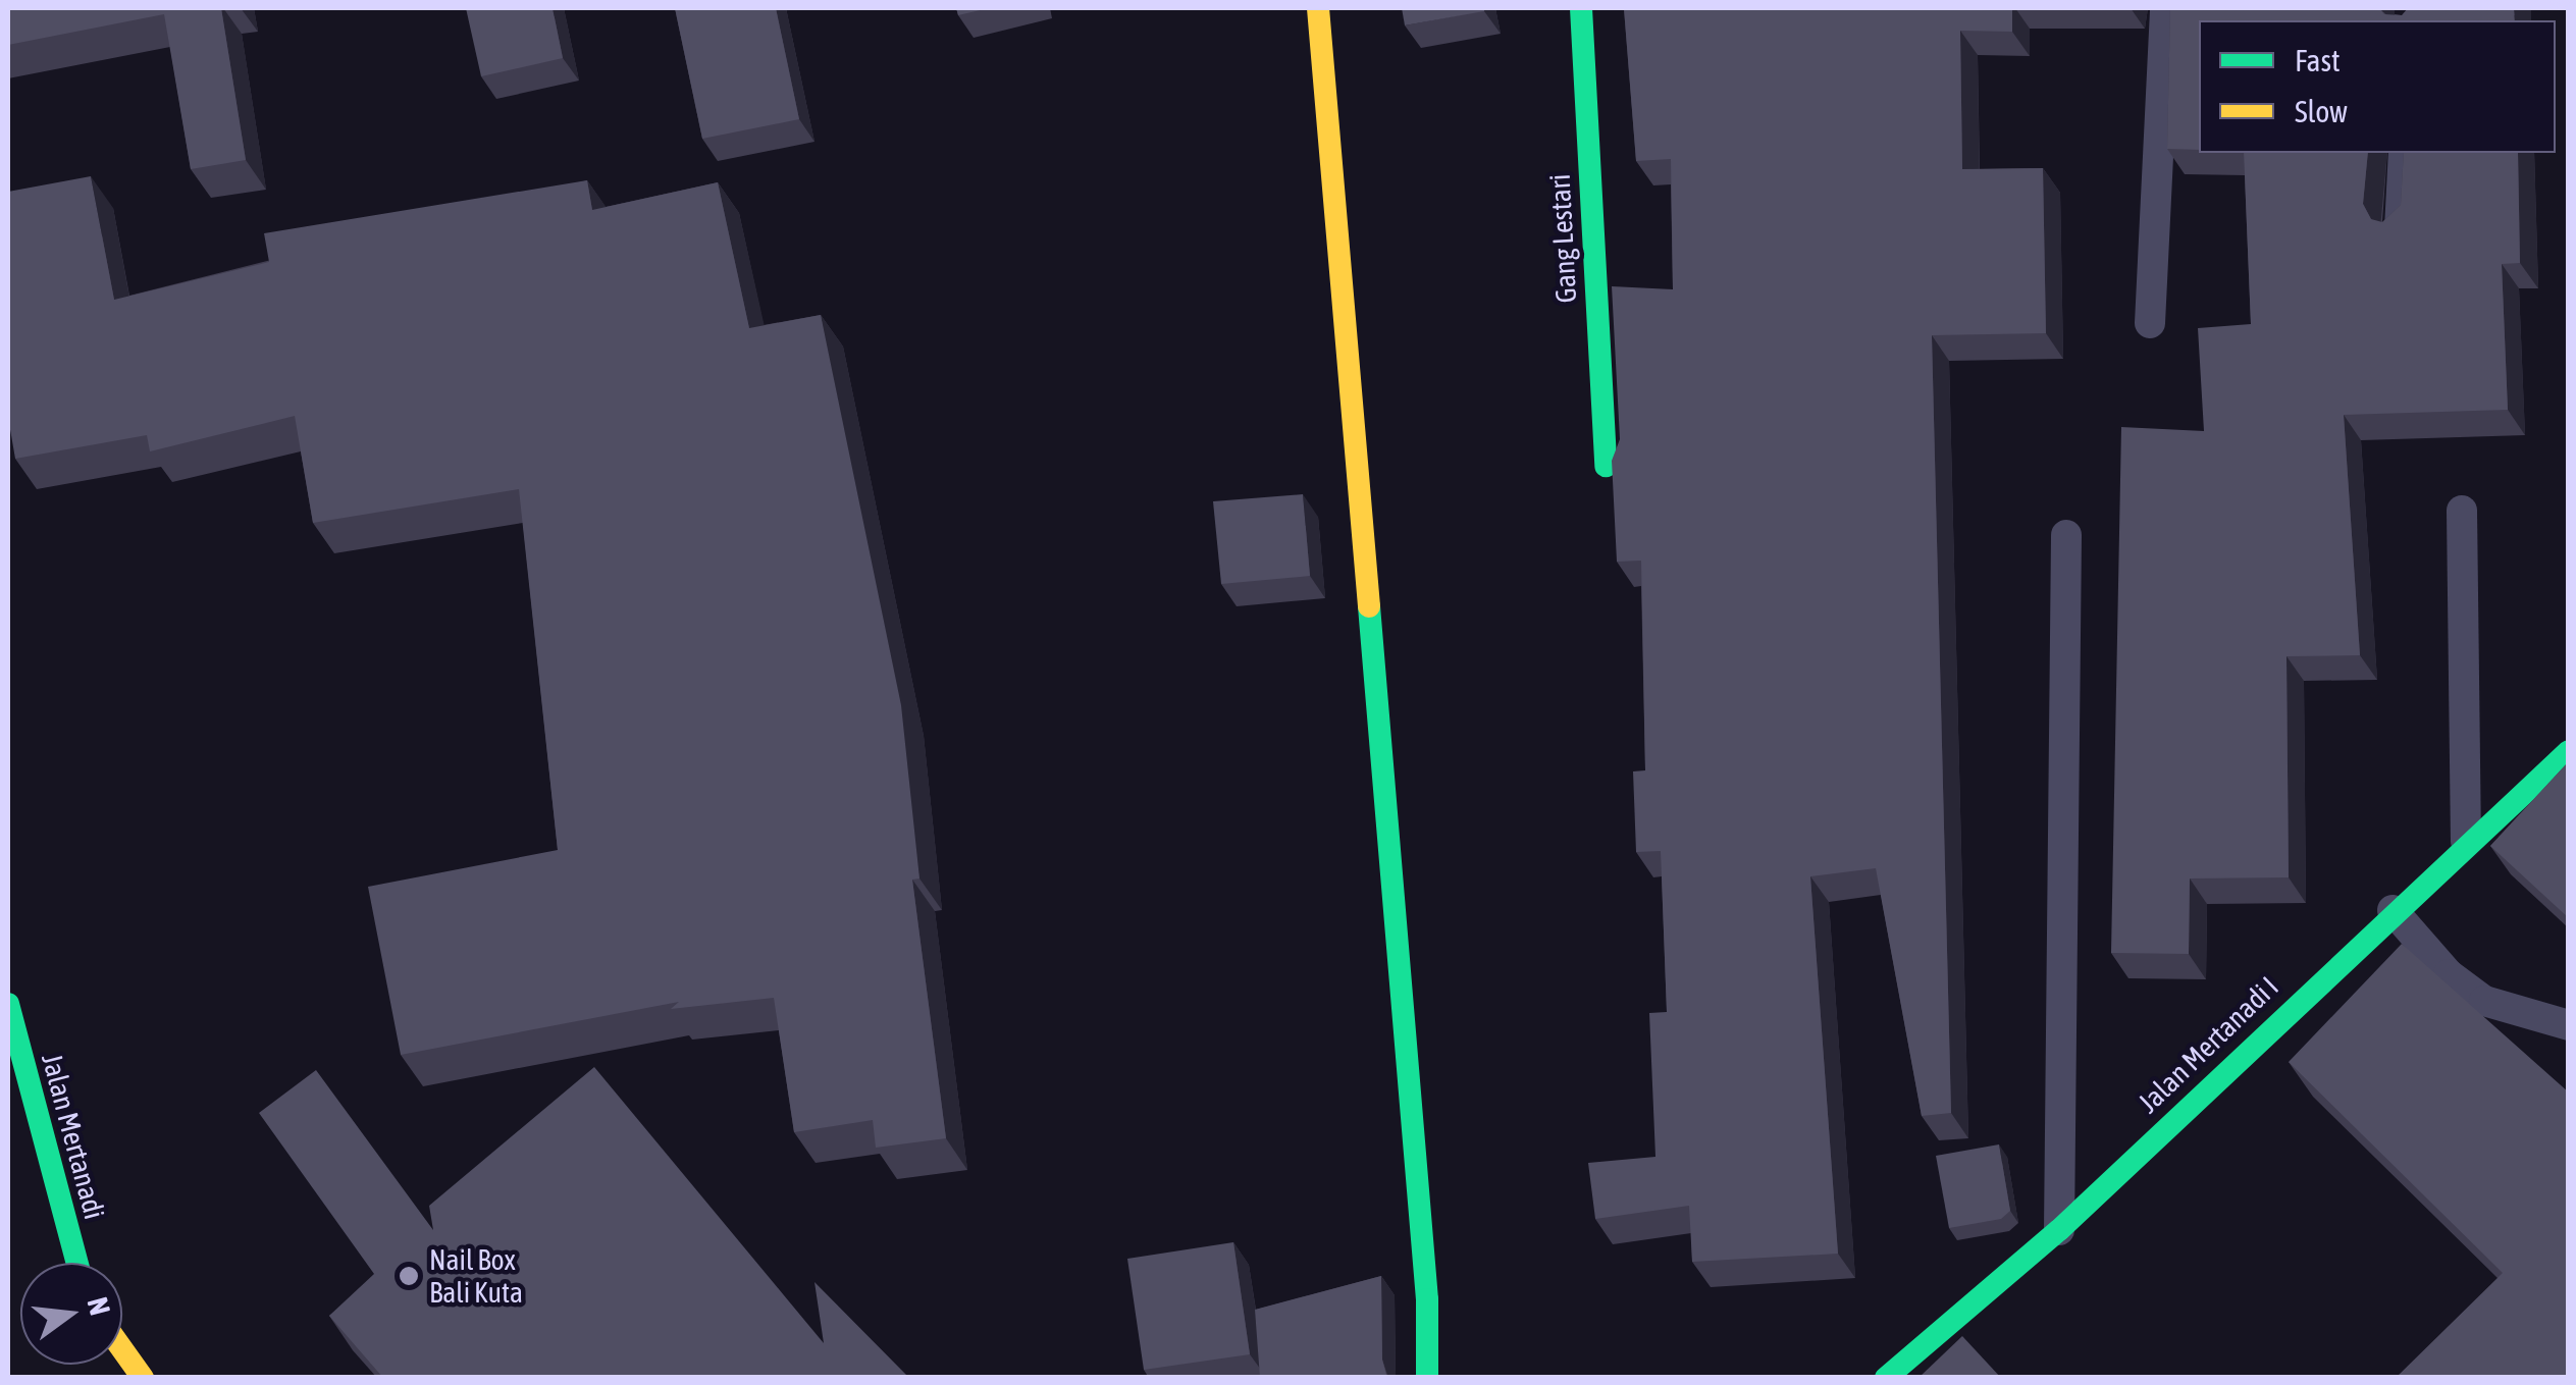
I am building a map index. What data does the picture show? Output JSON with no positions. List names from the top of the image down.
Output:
{
  "streets": {
    "street": ["Gang Lestari", "Jalan Mertanadi I", "Jalan Mertanadi"]
  },
  "places": ["Nail Box Bali Kuta"],
  "legend": ["Fast", "Slow"],
  "north": "right"
}
